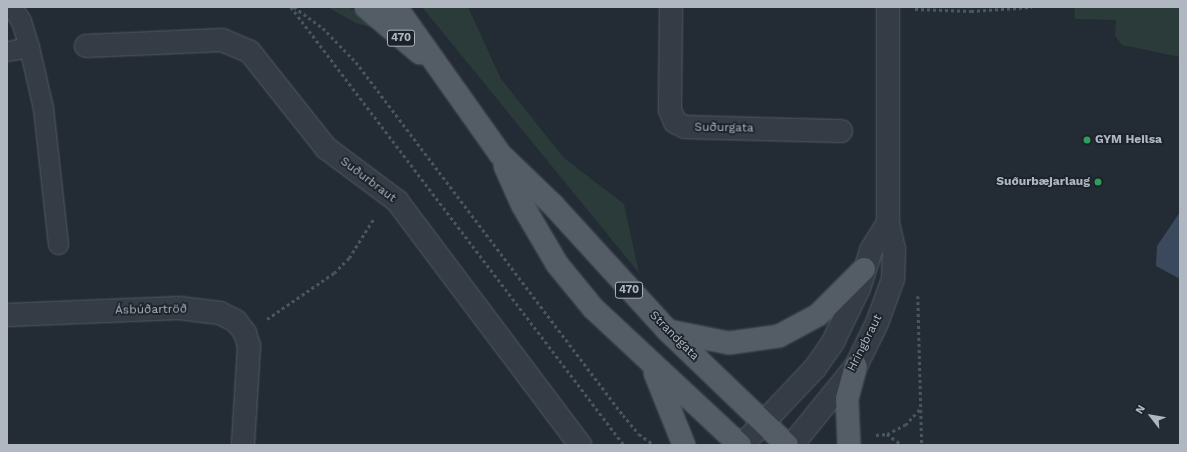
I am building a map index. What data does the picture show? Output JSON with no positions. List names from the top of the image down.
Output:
{
  "streets": {
    "main road": ["470", "Strandgata"],
    "street": [
      "Suðurgata",
      "Suðurbraut",
      "Ásbúðartröð",
      "Hringbraut"
    ]
  },
  "crossings": [
    ["Strandgata", "Hringbraut"]
  ],
  "places": ["GYM Heilsa", "Suðurbæjarlaug"],
  "north": "top left"
}
